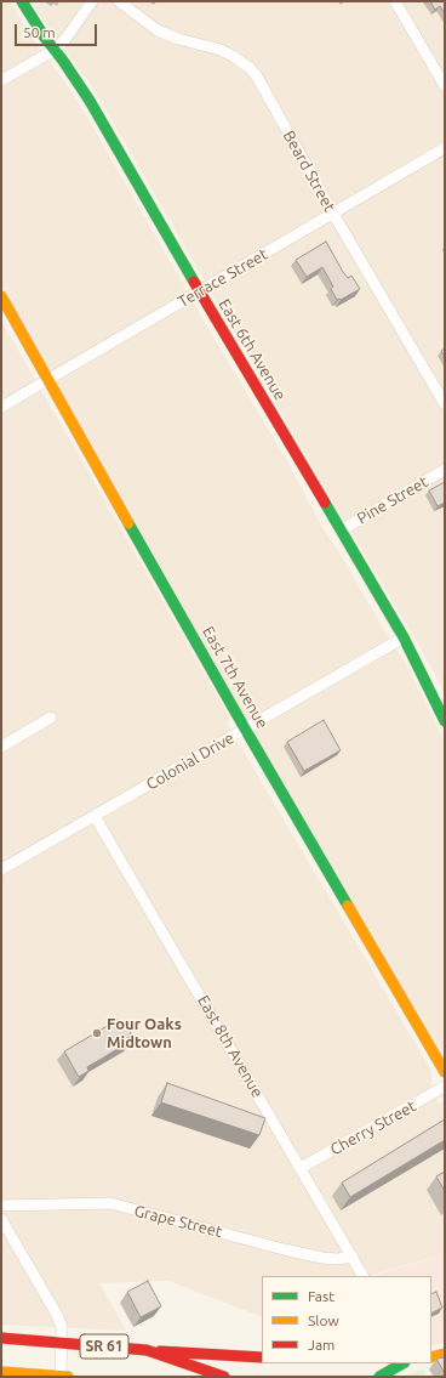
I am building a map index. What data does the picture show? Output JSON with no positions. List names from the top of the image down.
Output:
{
  "streets": {
    "street": [
      "Beard Street",
      "Terrace Street",
      "East 6th Avenue",
      "Pine Street",
      "East 7th Avenue",
      "Colonial Drive",
      "East 8th Avenue",
      "Cherry Street",
      "Grape Street",
      "SR 61"
    ]
  },
  "crossings": [
    ["Beard Street", "Terrace Street"],
    ["Terrace Street", "East 6th Avenue"],
    ["Terrace Street", "East 7th Avenue"],
    ["East 6th Avenue", "Pine Street"],
    ["East 6th Avenue", "Colonial Drive"],
    ["East 7th Avenue", "Colonial Drive"],
    ["Colonial Drive", "East 8th Avenue"],
    ["East 8th Avenue", "Cherry Street"],
    ["East 8th Avenue", "Grape Street"]
  ],
  "places": ["Four Oaks Midtown"],
  "legend": ["Fast", "Slow", "Jam"],
  "scale_bar": "50 m"
}
